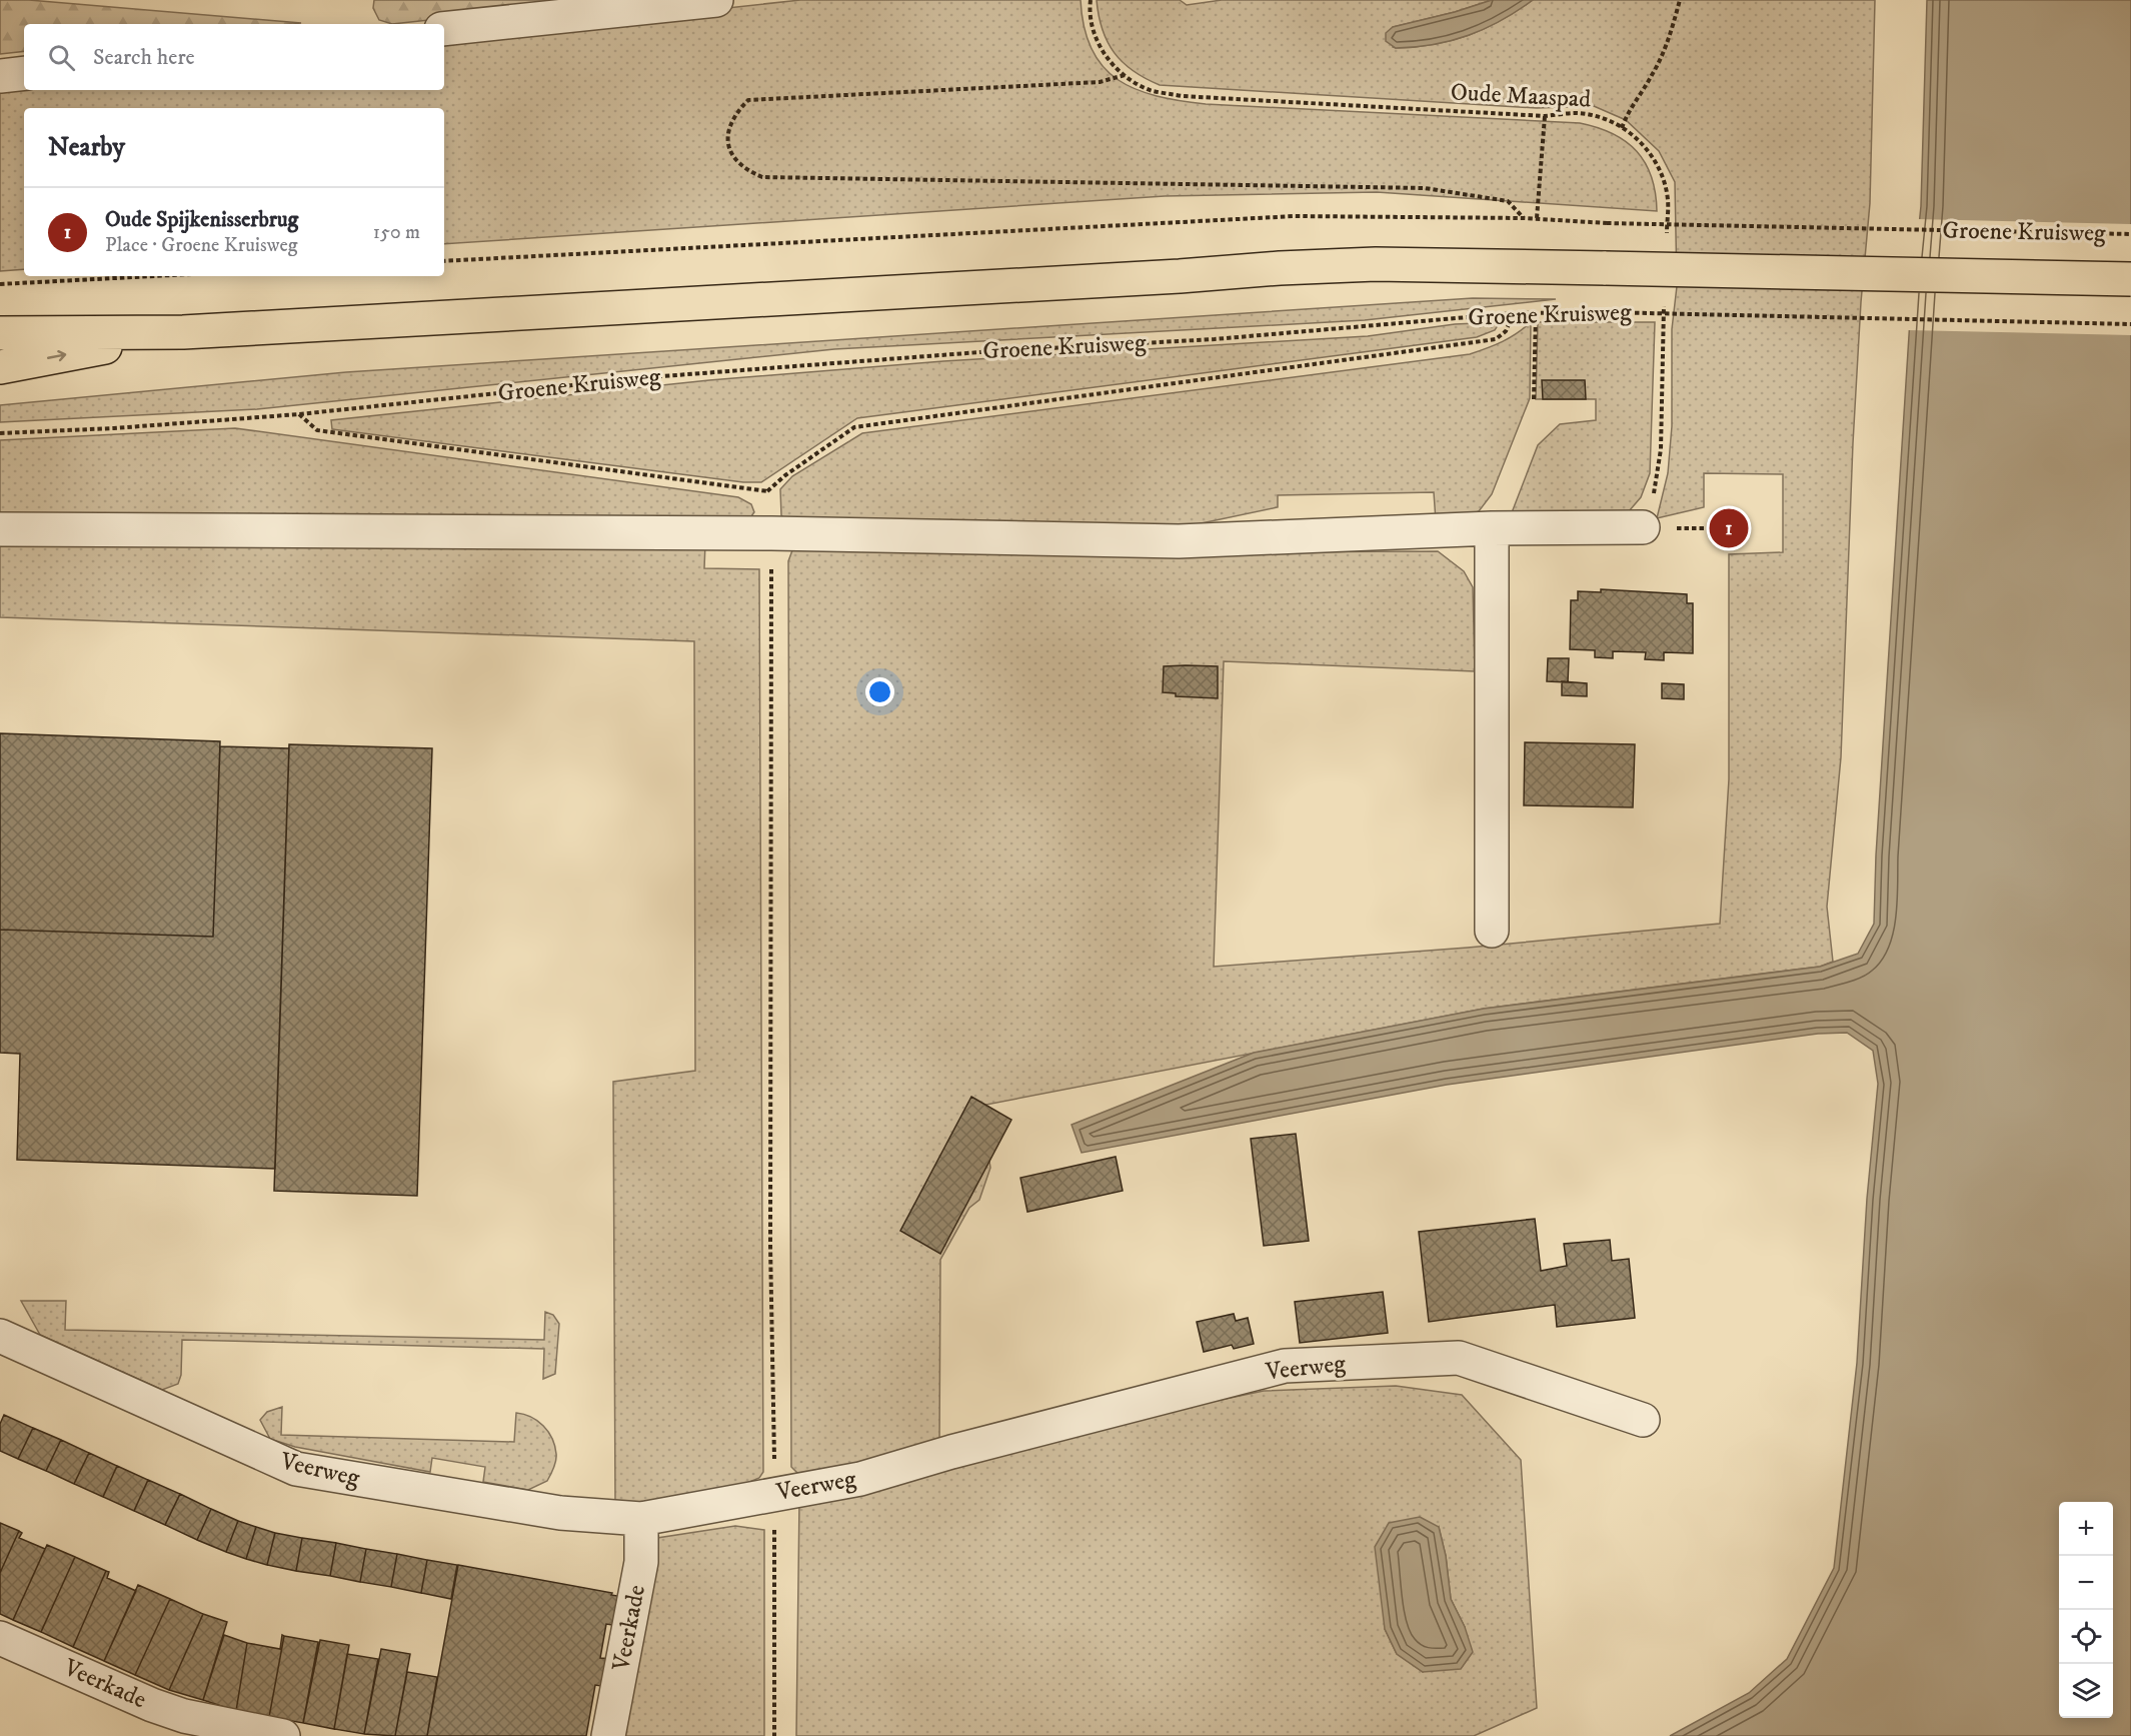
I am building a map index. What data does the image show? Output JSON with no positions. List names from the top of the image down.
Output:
{
  "streets": {
    "main road": ["Groene Kruisweg"],
    "street": ["Veerweg", "Veerkade"],
    "path": ["Oude Maaspad"]
  },
  "crossings": [
    ["Veerweg", "Veerkade"]
  ],
  "page": {
    "search": "Search here",
    "heading": "Nearby",
    "list": [
      {
        "mark": "1",
        "name": "Oude Spijkenisserbrug",
        "note": "Place · Groene Kruisweg",
        "value": "150 m"
      }
    ],
    "pins": "1",
    "map_buttons": ["+", "−"]
  }
}
